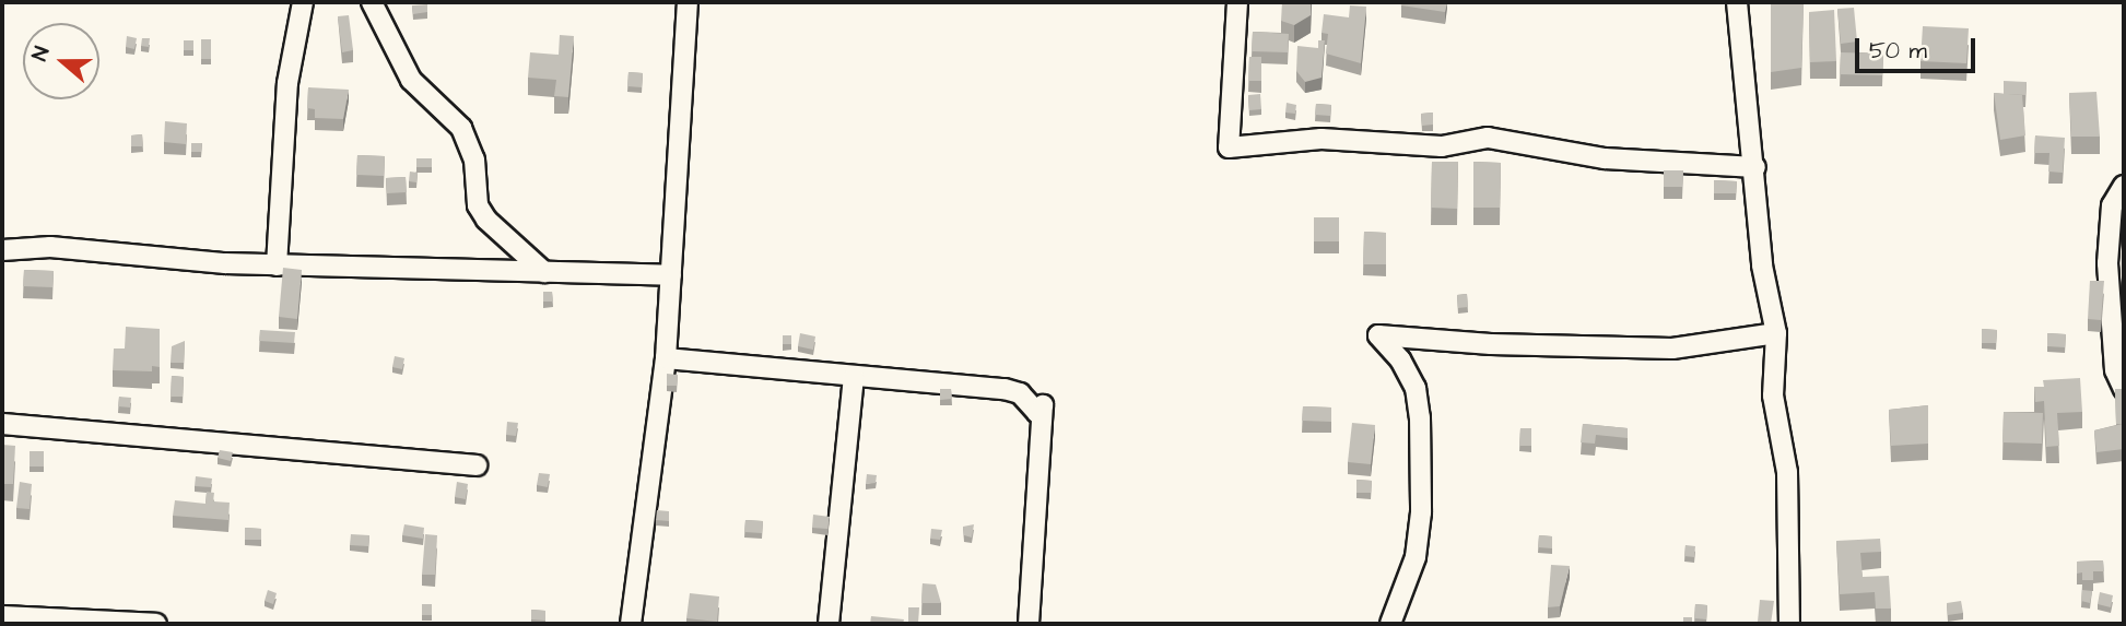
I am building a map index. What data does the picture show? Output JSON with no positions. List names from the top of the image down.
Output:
{
  "scale_bar": "50 m",
  "north": "left"
}
